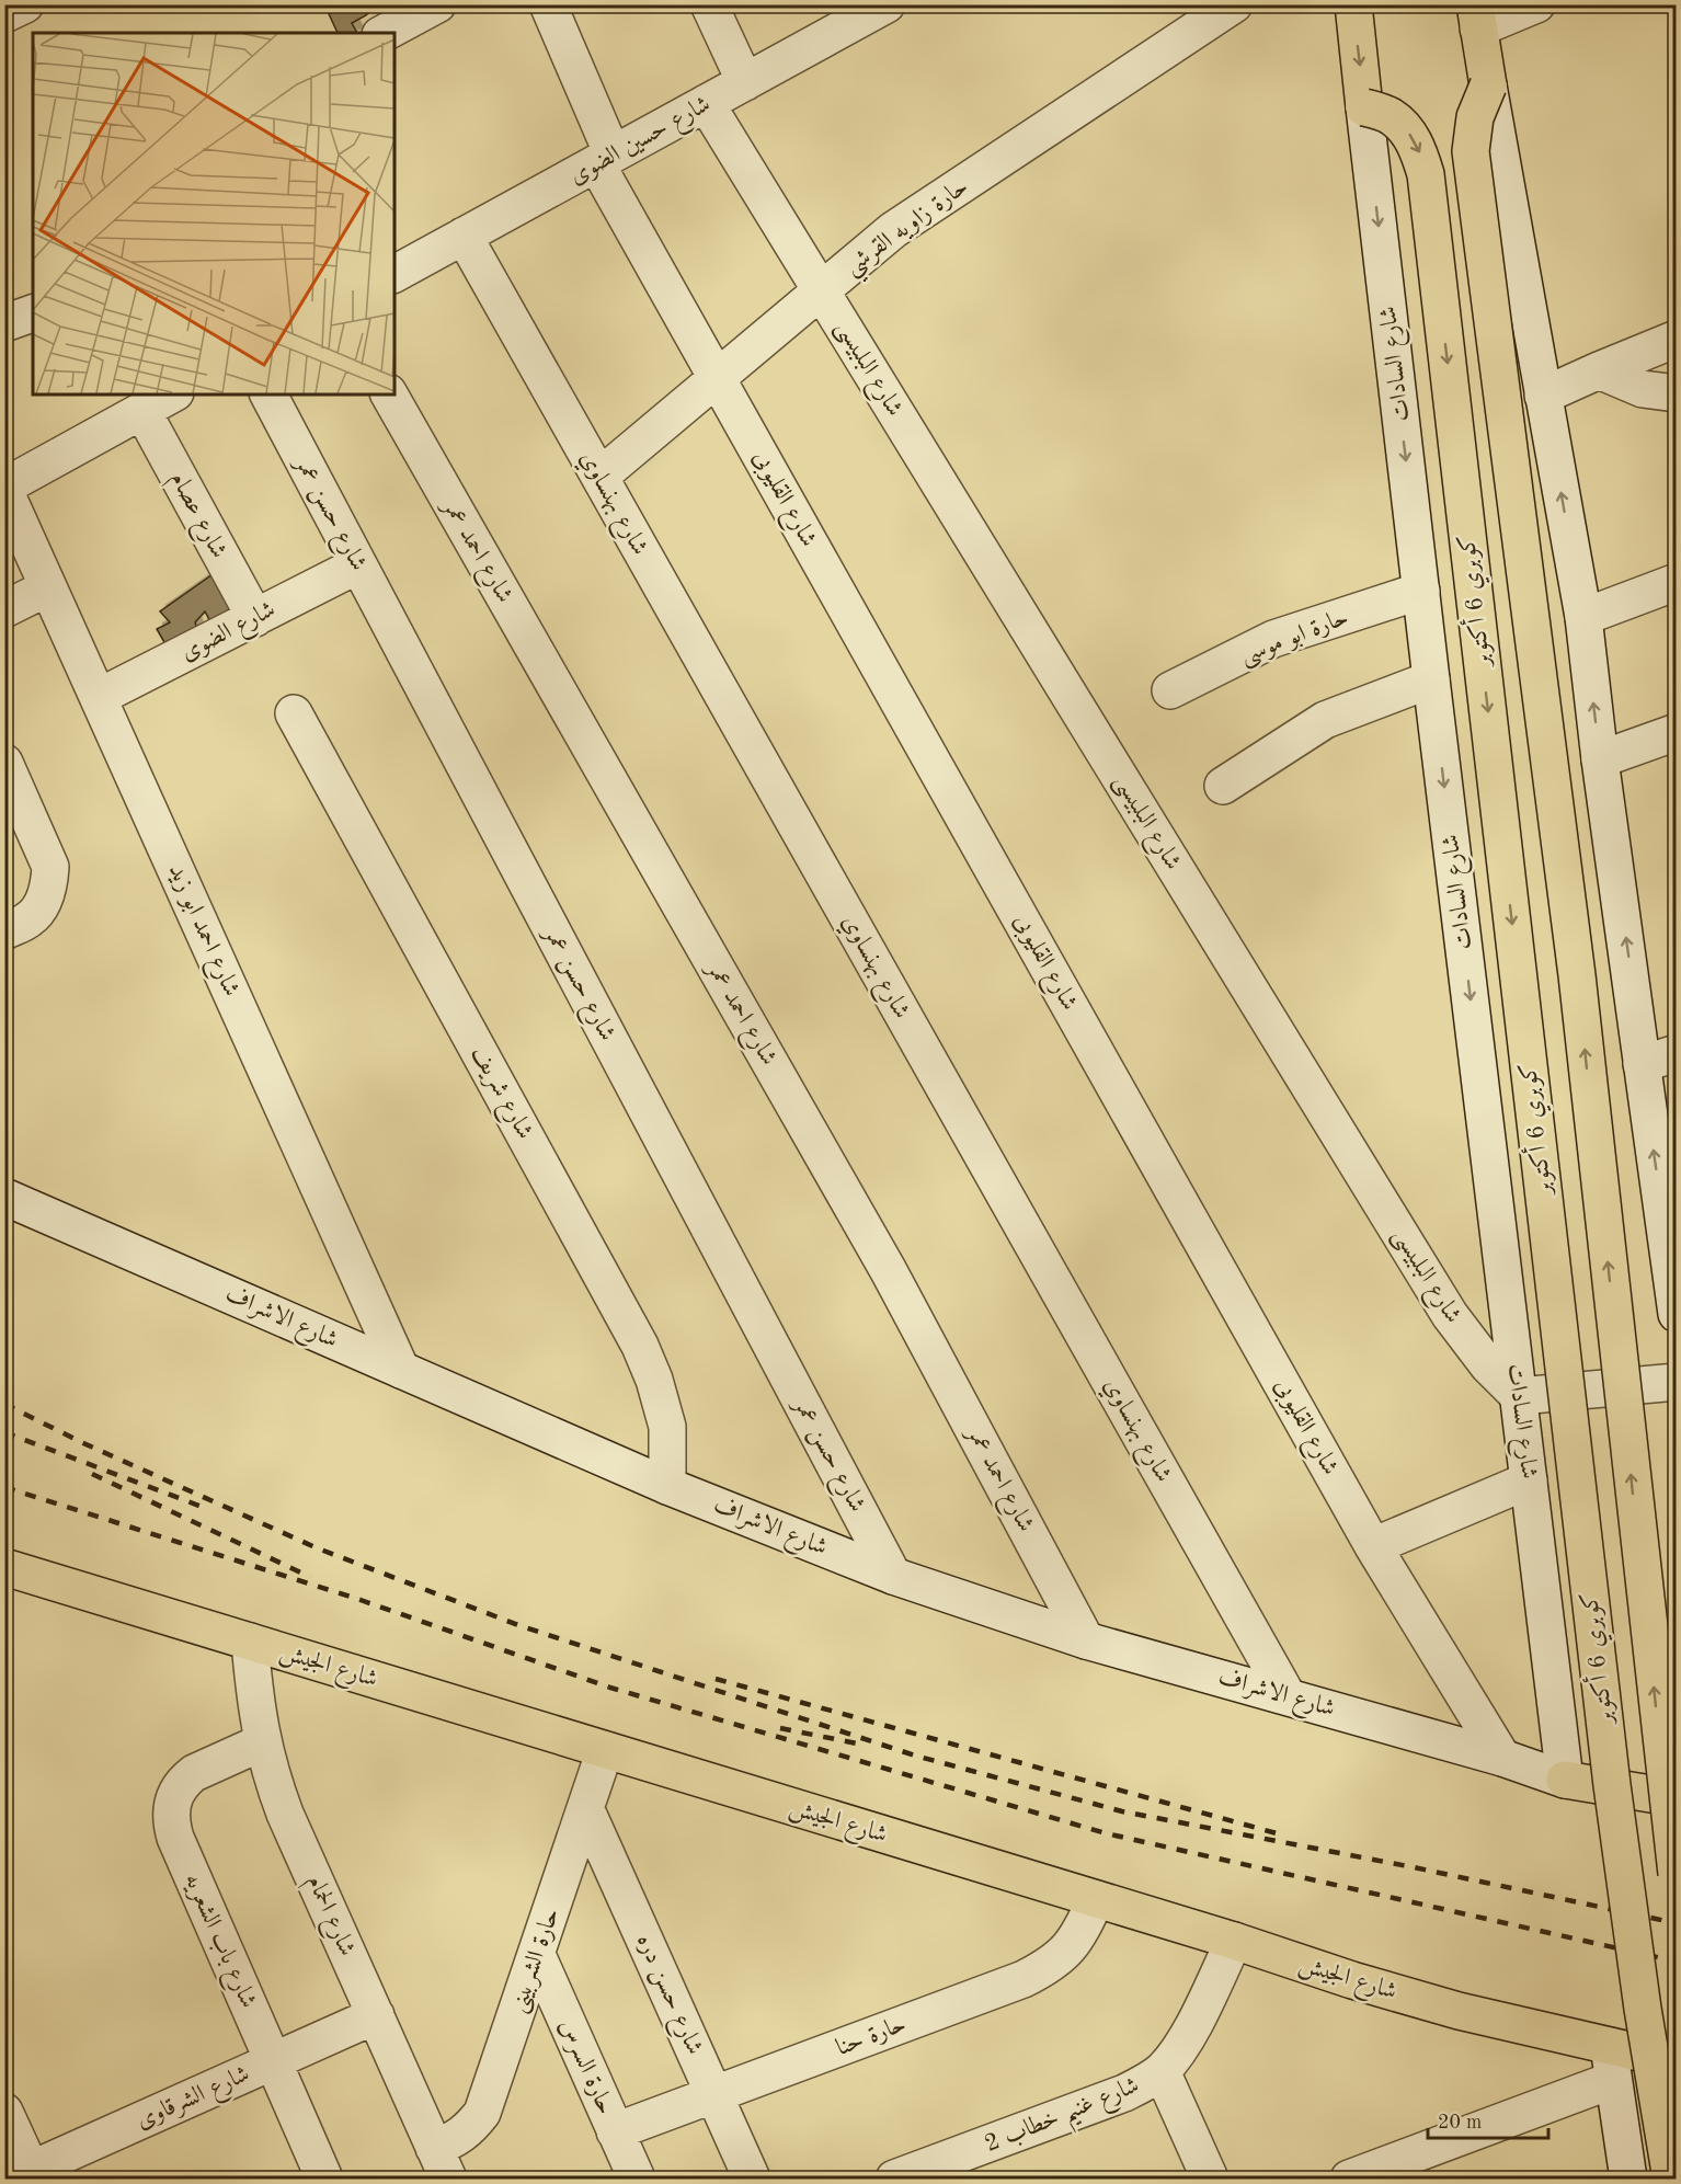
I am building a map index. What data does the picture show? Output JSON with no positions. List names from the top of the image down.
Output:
{
  "streets": {
    "main road": ["شارع السادات", "كوبري 6 أكتوبر", "شارع الجيش"],
    "street": [
      "شارع حسين الضوى",
      "حارة زاويه القرشي",
      "شارع البلبيسى",
      "شارع القليوبى",
      "شارع بهنساوي",
      "شارع حسن عمر",
      "شارع عصام",
      "شارع احمد عمر",
      "شارع الضوى",
      "حارة ابو موسى",
      "شارع احمد ابو زيد",
      "شارع شريف",
      "شارع الاشراف",
      "شارع الحمام",
      "شارع باب الشعريه",
      "حارة الشربينى",
      "شارع حسن دره",
      "حارة حنا",
      "حارة السرس",
      "شارع الشرقاوى",
      "شارع غنيم خطاب 2"
    ]
  },
  "crossings": [
    ["شارع حسين الضوى", "شارع البلبيسى"],
    ["شارع حسين الضوى", "شارع القليوبى"],
    ["شارع حسين الضوى", "شارع بهنساوي"],
    ["حارة زاويه القرشي", "شارع البلبيسى"],
    ["حارة زاويه القرشي", "شارع القليوبى"],
    ["حارة زاويه القرشي", "شارع بهنساوي"],
    ["شارع السادات", "شارع البلبيسى"],
    ["شارع السادات", "كوبري 6 أكتوبر"],
    ["شارع السادات", "حارة ابو موسى"],
    ["شارع السادات", "شارع الاشراف"],
    ["شارع القليوبى", "شارع الاشراف"],
    ["شارع بهنساوي", "شارع الاشراف"],
    ["شارع حسن عمر", "شارع الضوى"],
    ["شارع حسن عمر", "شارع الاشراف"],
    ["شارع عصام", "شارع الضوى"],
    ["شارع احمد عمر", "شارع الاشراف"],
    ["شارع الضوى", "شارع احمد ابو زيد"],
    ["شارع احمد ابو زيد", "شارع الاشراف"],
    ["شارع شريف", "شارع الاشراف"],
    ["شارع الجيش", "شارع الحمام"],
    ["شارع الجيش", "حارة الشربينى"],
    ["شارع الجيش", "حارة حنا"],
    ["شارع الجيش", "شارع غنيم خطاب 2"],
    ["شارع الحمام", "شارع باب الشعريه"],
    ["شارع الحمام", "حارة الشربينى"],
    ["شارع الحمام", "شارع الشرقاوى"],
    ["شارع باب الشعريه", "شارع الشرقاوى"],
    ["حارة الشربينى", "شارع حسن دره"],
    ["حارة الشربينى", "حارة السرس"],
    ["شارع حسن دره", "حارة حنا"],
    ["حارة حنا", "حارة السرس"]
  ],
  "scale_bar": "20 m"
}
